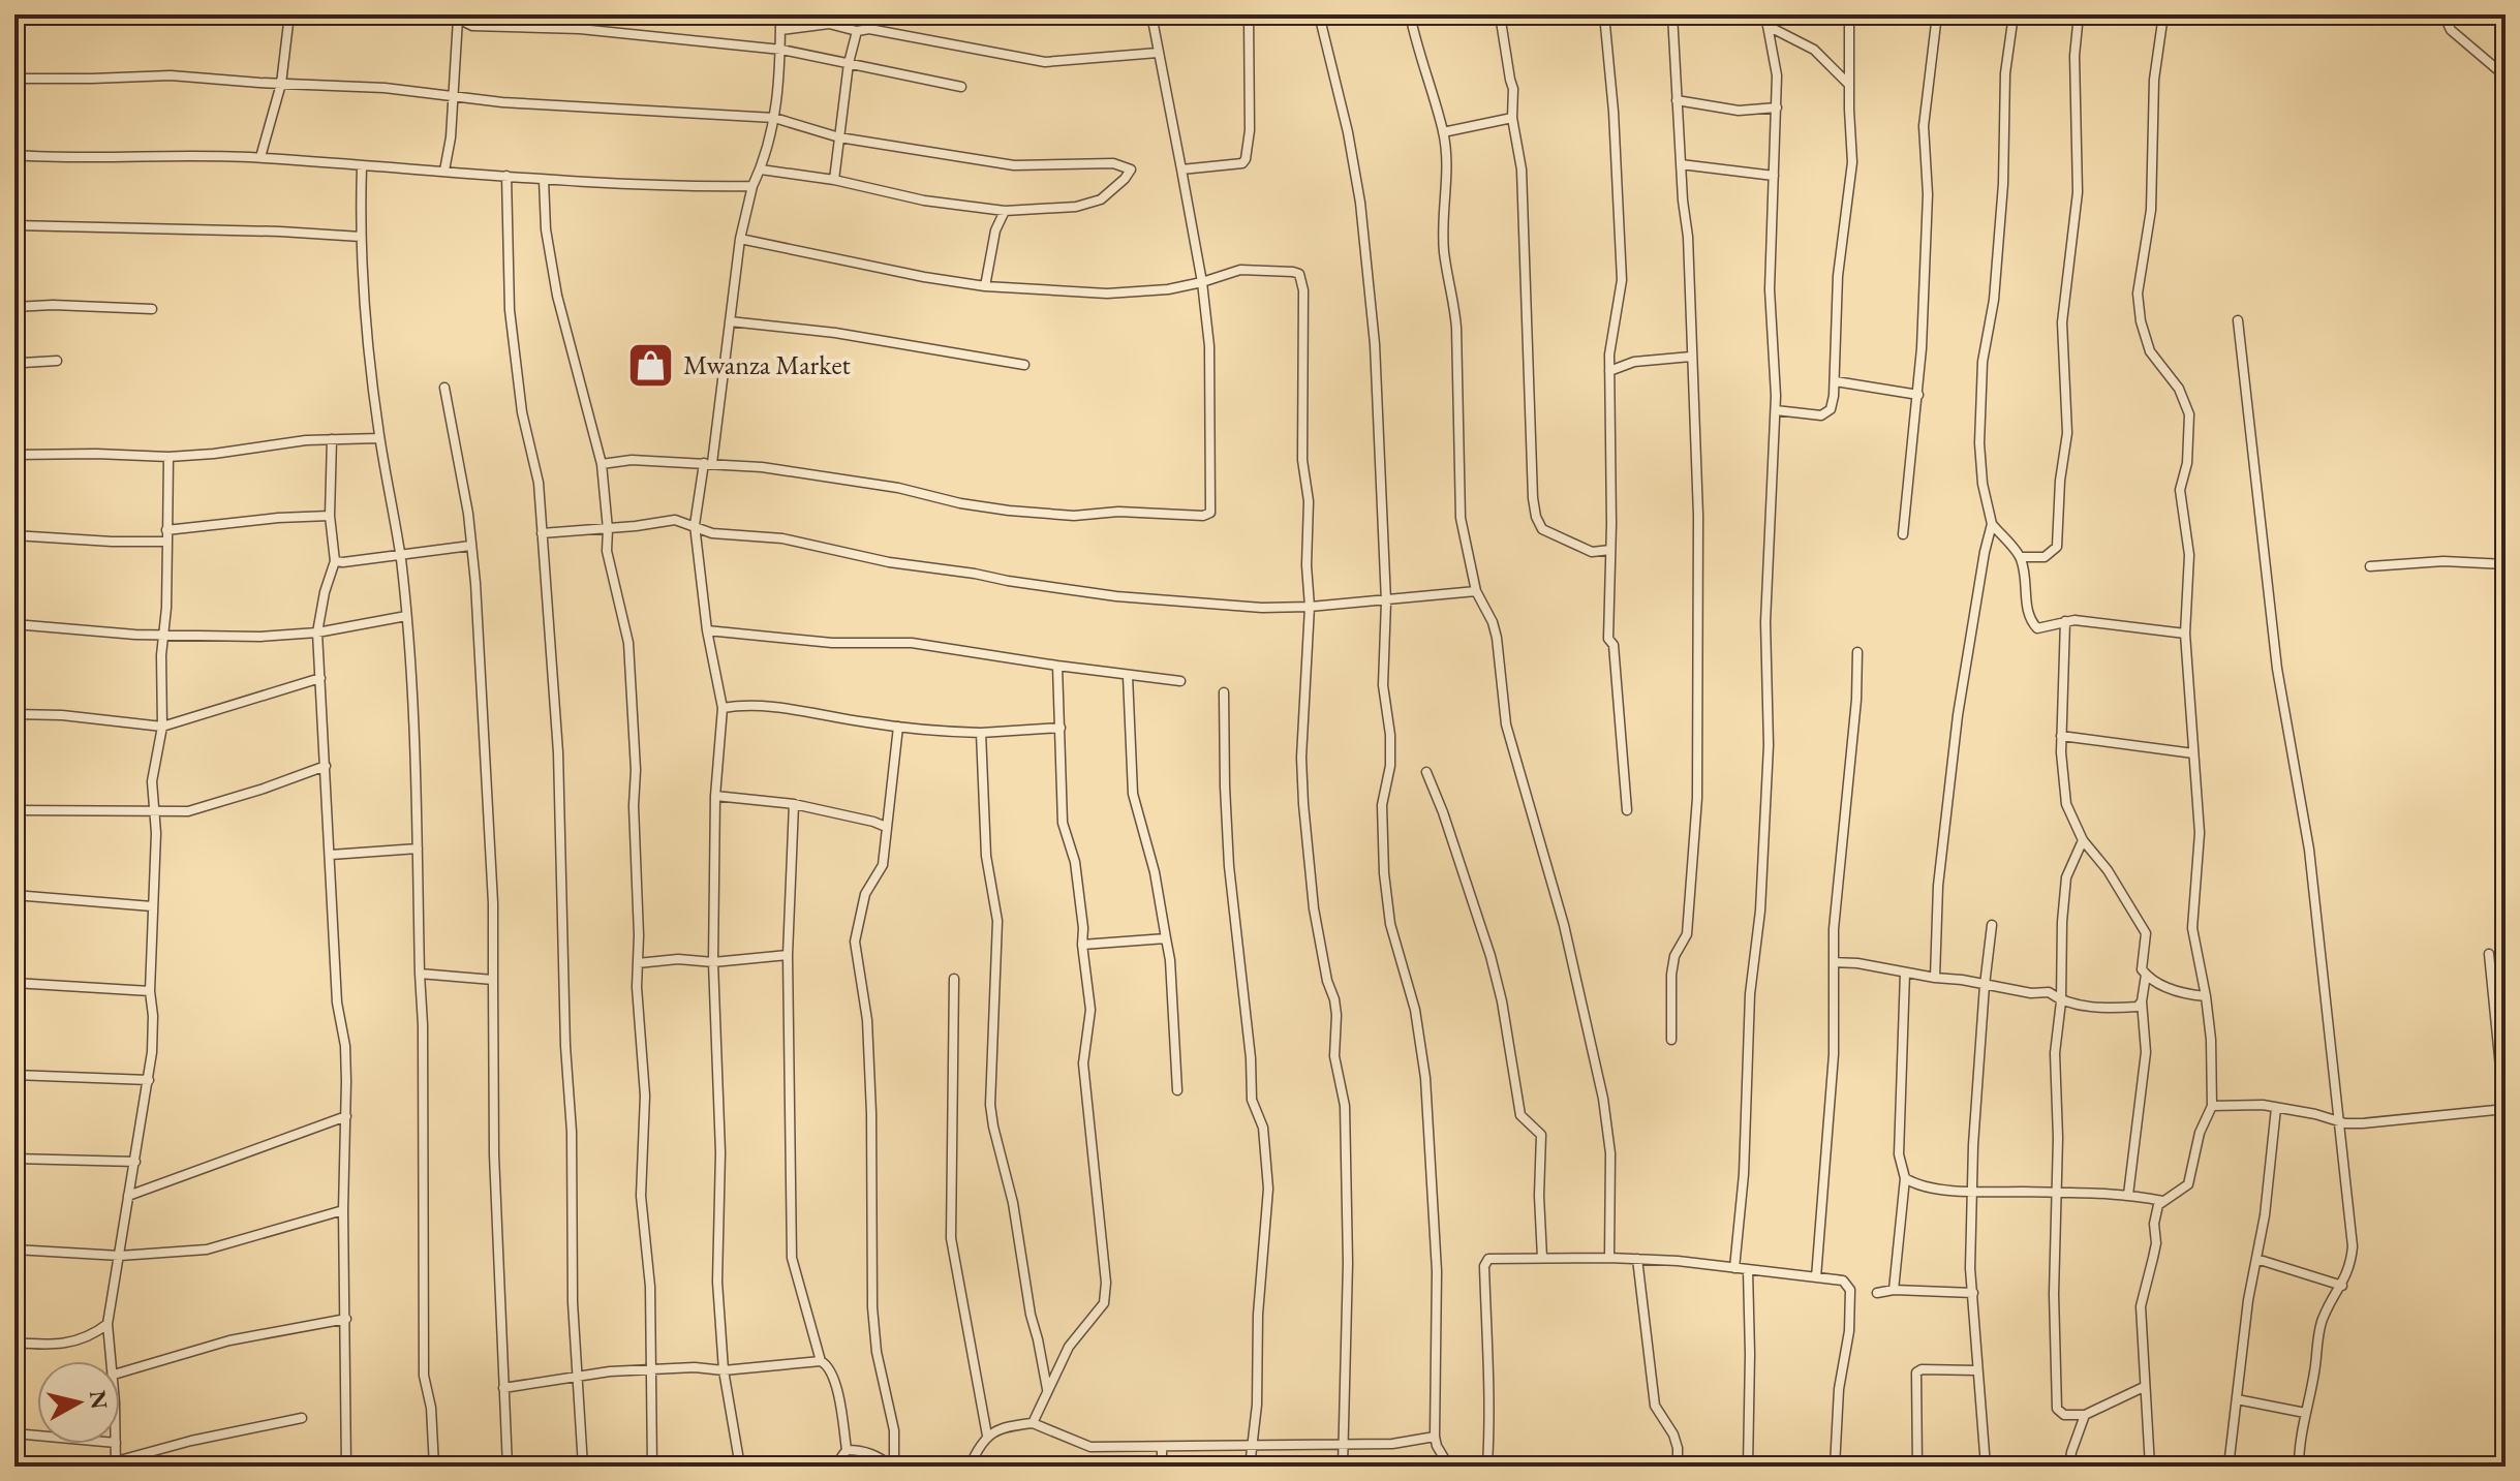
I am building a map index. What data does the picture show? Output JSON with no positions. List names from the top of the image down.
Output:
{
  "places": {
    "shop": ["Mwanza Market"]
  },
  "north": "right"
}
